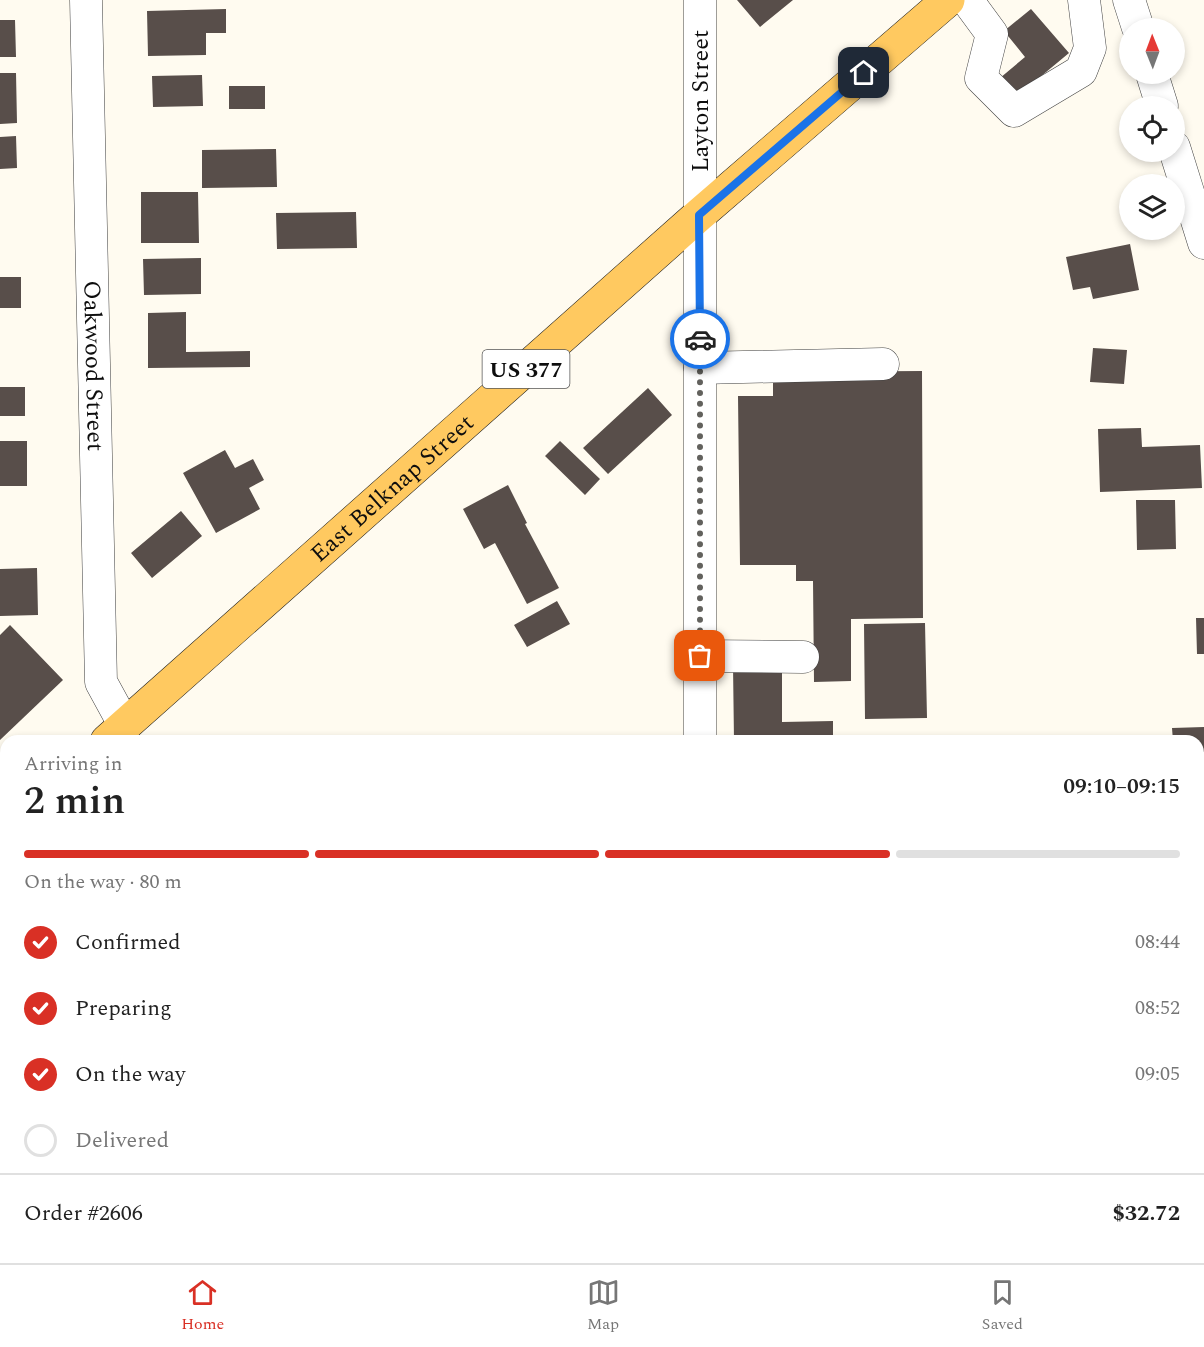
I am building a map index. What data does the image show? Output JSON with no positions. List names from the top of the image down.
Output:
{
  "streets": {
    "main road": ["US 377", "East Belknap Street"],
    "street": ["Layton Street", "Oakwood Street"]
  },
  "crossings": [
    ["Layton Street", "East Belknap Street"],
    ["Oakwood Street", "East Belknap Street"]
  ],
  "north": "top",
  "page": {
    "heading": ["2 min", "Arriving in", "09:10–09:15"],
    "panel": ["Order #2606", "$32.72"],
    "bar": "On the way · 80 m",
    "list": [
      ["Confirmed", "08:44"],
      ["Preparing", "08:52"],
      ["On the way", "09:05"],
      "Delivered"
    ],
    "tabs": ["Home", "Map", "Saved"]
  }
}
